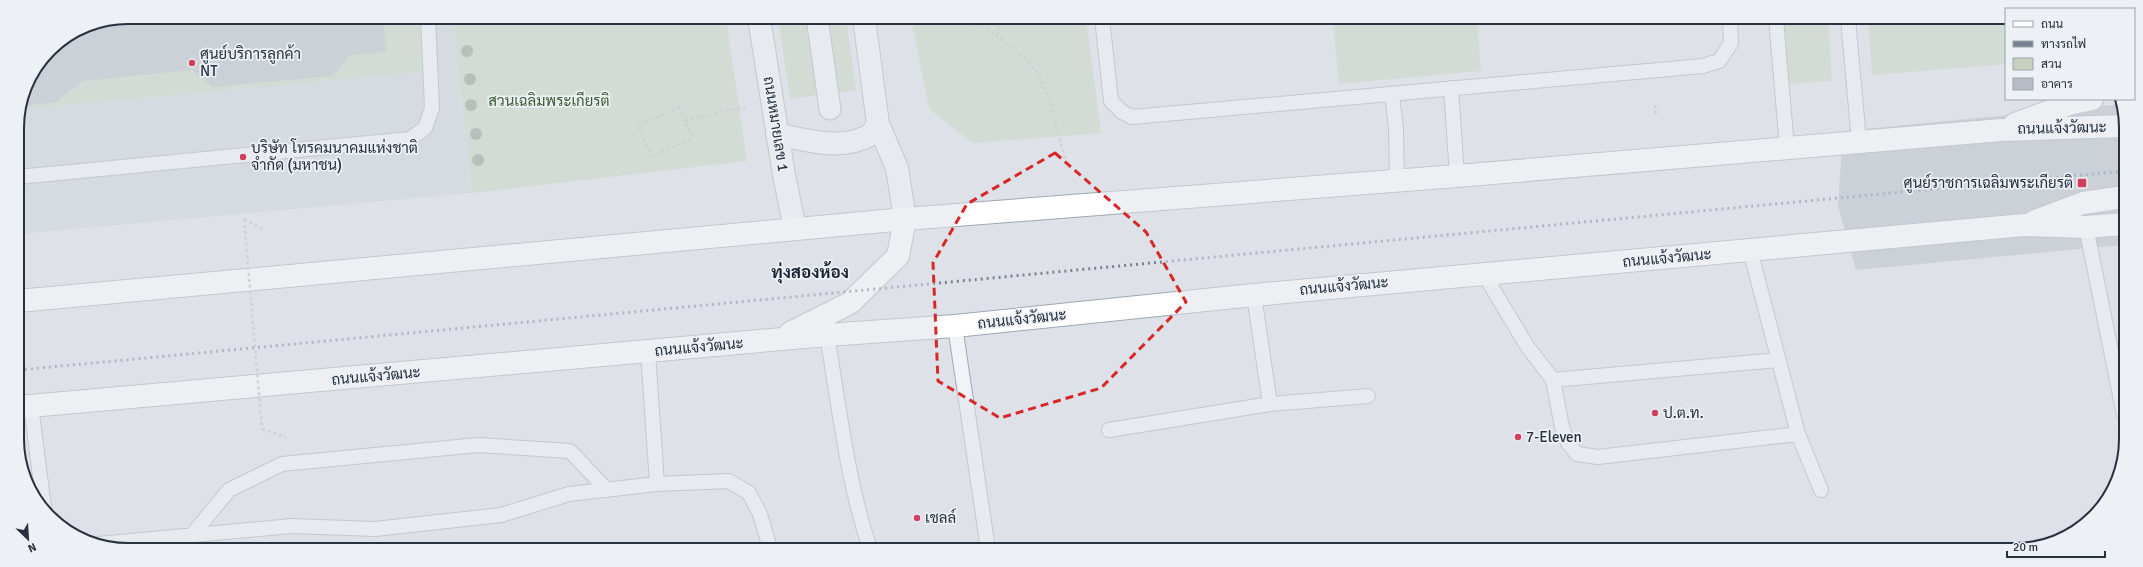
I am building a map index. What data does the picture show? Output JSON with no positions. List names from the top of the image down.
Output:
{
  "streets": {
    "main road": ["ถนนแจ้งวัฒนะ"],
    "street": ["ถนนหมายเลข 1"]
  },
  "crossings": [
    ["ถนนหมายเลข 1", "ถนนแจ้งวัฒนะ"]
  ],
  "districts": ["ทุ่งสองห้อง"],
  "parks": ["สวนเฉลิมพระเกียรติ"],
  "places": {
    "other": [
      "ศูนย์บริการลูกค้า NT",
      "บริษัท โทรคมนาคมแห่งชาติ จำกัด (มหาชน)",
      "ป.ต.ท.",
      "7-Eleven",
      "เชลล์"
    ],
    "transit": ["ศูนย์ราชการเฉลิมพระเกียรติ"]
  },
  "legend": [
    "ถนน",
    "ทางรถไฟ",
    "สวน",
    "อาคาร"
  ],
  "scale_bar": "20 m",
  "north": "bottom right"
}
